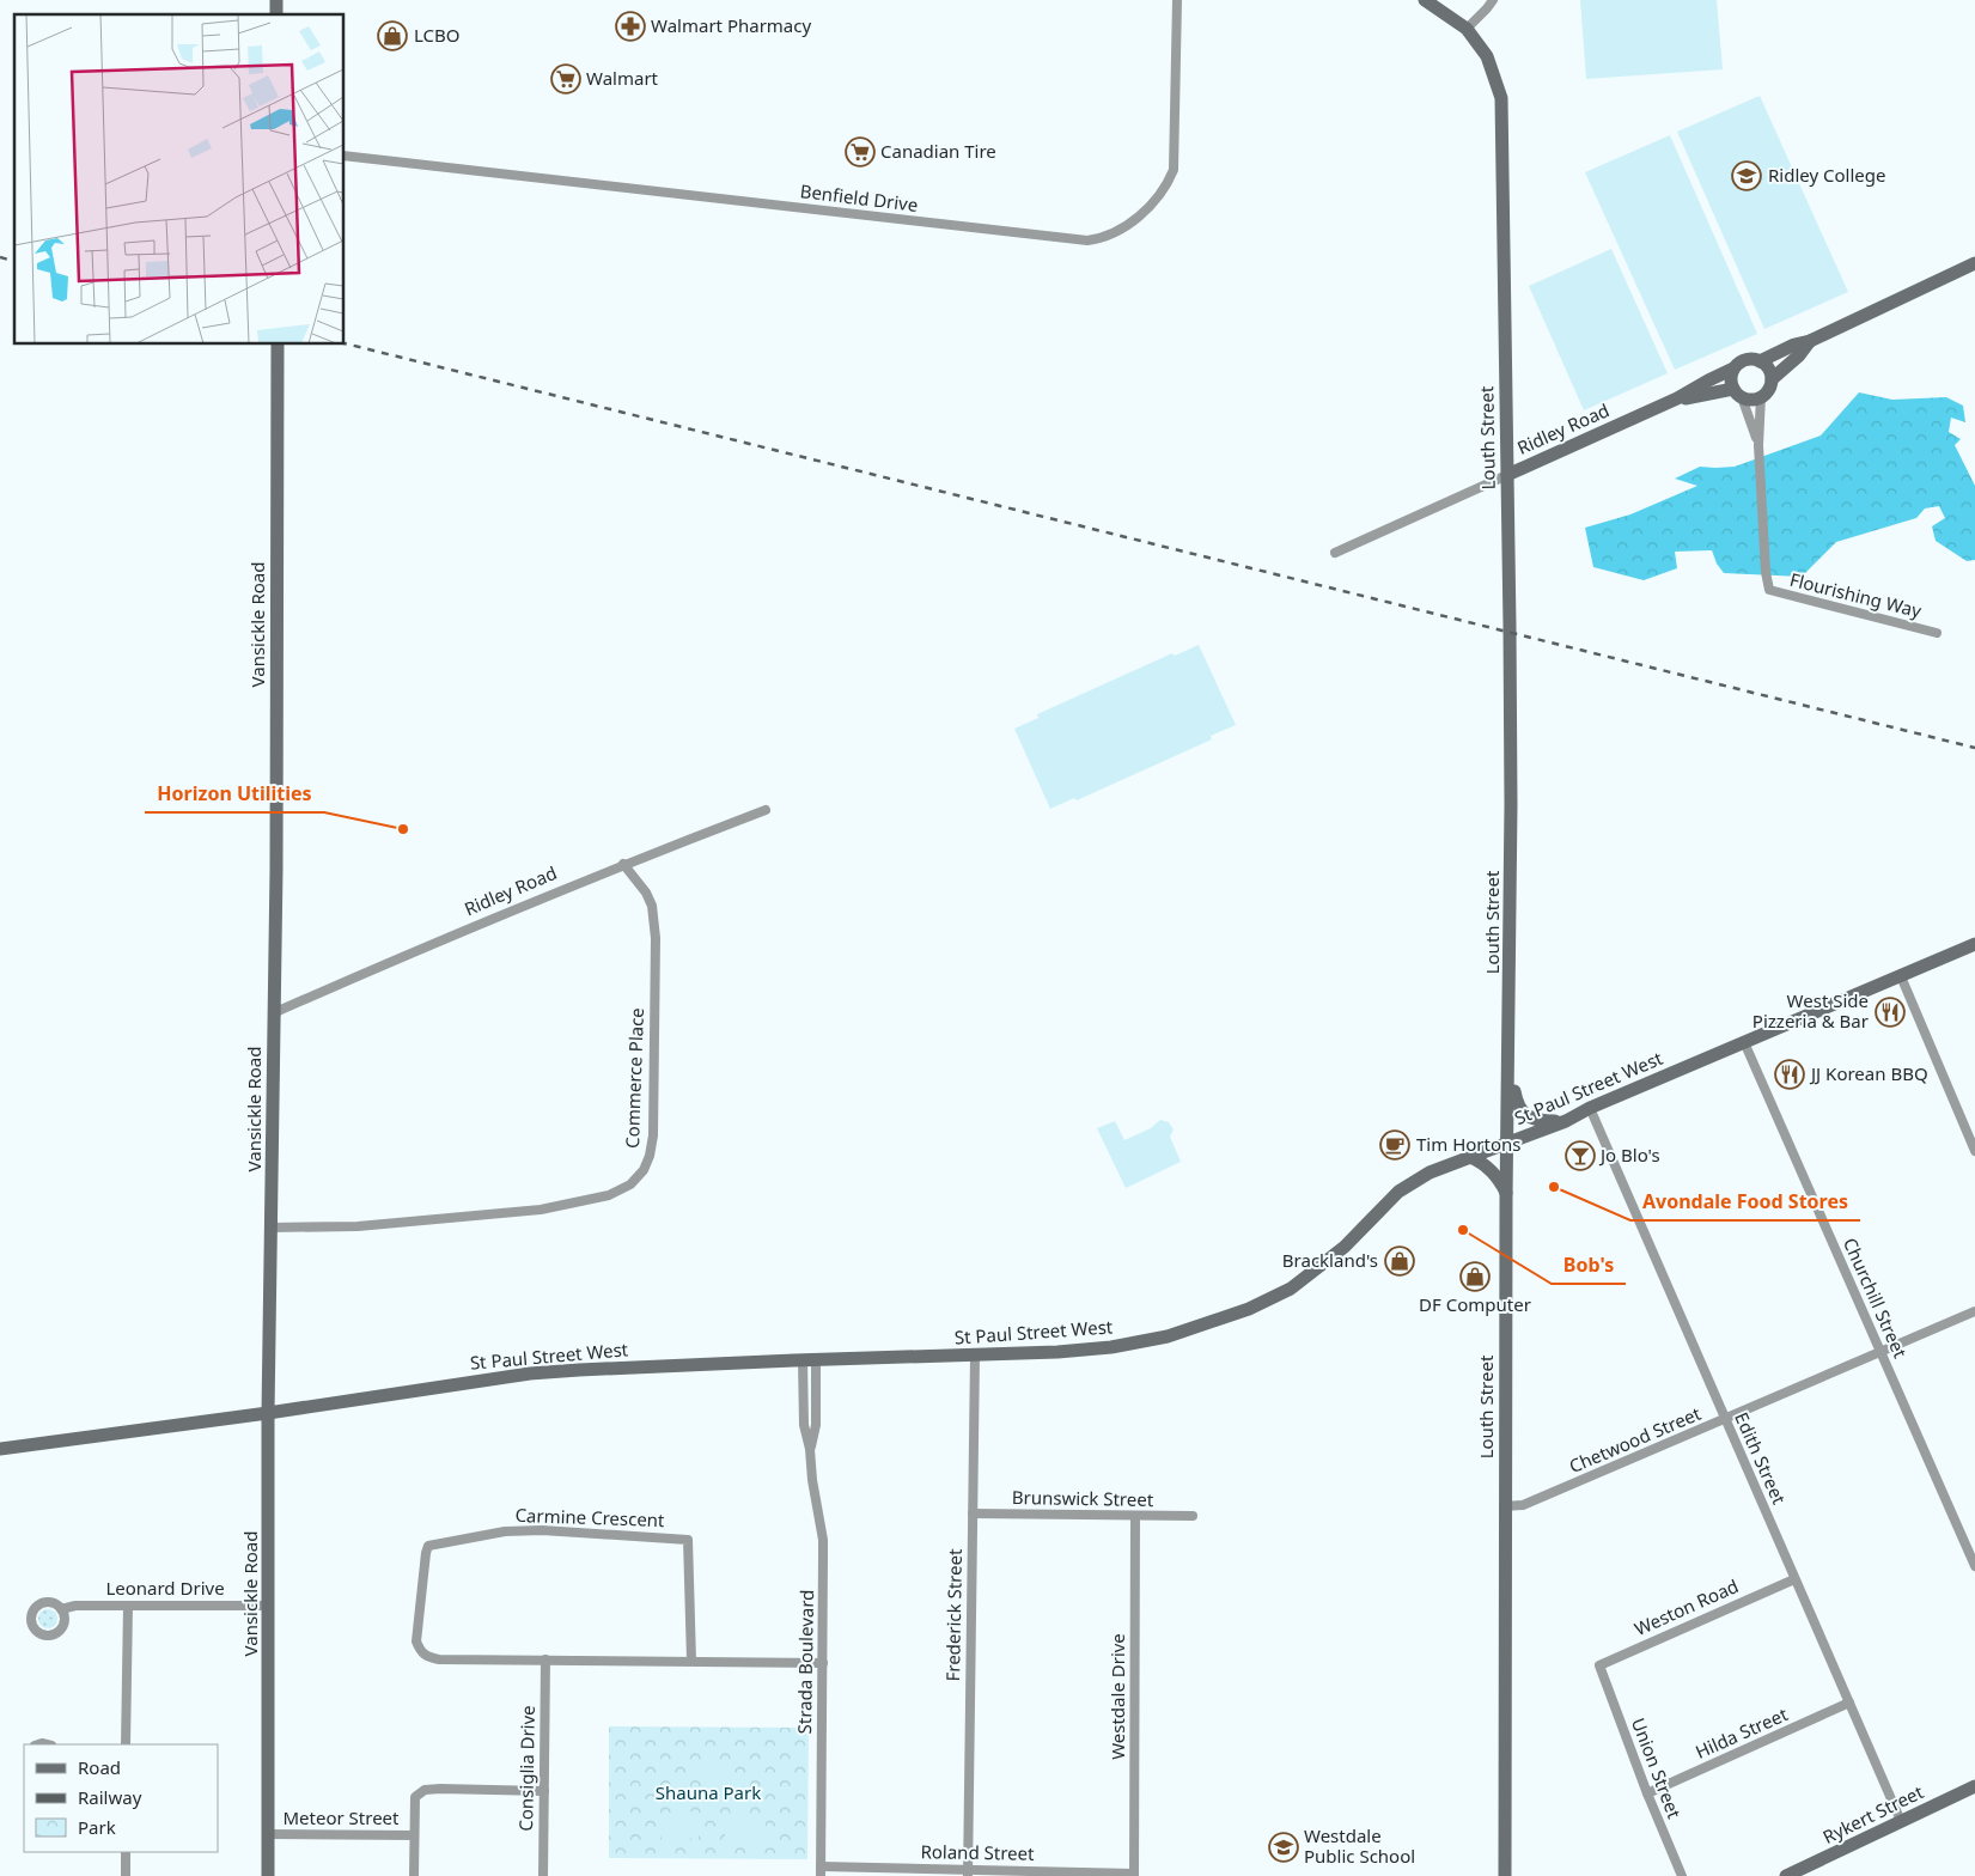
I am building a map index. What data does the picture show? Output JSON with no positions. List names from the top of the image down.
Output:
{
  "streets": {
    "main road": [
      "Ridley Road",
      "Louth Street",
      "Vansickle Road",
      "St Paul Street West",
      "Rykert Street"
    ],
    "street": [
      "Benfield Drive",
      "Flourishing Way",
      "Commerce Place",
      "Churchill Street",
      "Chetwood Street",
      "Edith Street",
      "Brunswick Street",
      "Carmine Crescent",
      "Leonard Drive",
      "Weston Road",
      "Frederick Street",
      "Strada Boulevard",
      "Westdale Drive",
      "Hilda Street",
      "Consiglia Drive",
      "Union Street",
      "Meteor Street",
      "Roland Street"
    ]
  },
  "crossings": [
    ["Ridley Road", "Louth Street"],
    ["Ridley Road", "Flourishing Way"],
    ["Ridley Road", "Vansickle Road"],
    ["Ridley Road", "Commerce Place"],
    ["Louth Street", "St Paul Street West"],
    ["Louth Street", "Chetwood Street"],
    ["Vansickle Road", "Commerce Place"],
    ["Vansickle Road", "St Paul Street West"],
    ["Vansickle Road", "Leonard Drive"],
    ["Vansickle Road", "Meteor Street"],
    ["St Paul Street West", "Churchill Street"],
    ["St Paul Street West", "Edith Street"],
    ["St Paul Street West", "Frederick Street"],
    ["St Paul Street West", "Strada Boulevard"],
    ["Churchill Street", "Chetwood Street"],
    ["Chetwood Street", "Edith Street"],
    ["Edith Street", "Weston Road"],
    ["Edith Street", "Hilda Street"],
    ["Edith Street", "Rykert Street"],
    ["Brunswick Street", "Frederick Street"],
    ["Brunswick Street", "Westdale Drive"],
    ["Carmine Crescent", "Strada Boulevard"],
    ["Carmine Crescent", "Consiglia Drive"],
    ["Weston Road", "Union Street"],
    ["Frederick Street", "Roland Street"],
    ["Strada Boulevard", "Roland Street"],
    ["Westdale Drive", "Roland Street"],
    ["Hilda Street", "Union Street"]
  ],
  "parks": ["Shauna Park"],
  "places": {
    "pharmacy": ["Walmart Pharmacy"],
    "shop": ["LCBO", "Brackland's", "DF Computer"],
    "supermarket": ["Walmart", "Canadian Tire"],
    "school or university": ["Ridley College", "Westdale Public School"],
    "other": ["Horizon Utilities", "Avondale Food Stores", "Bob's"],
    "restaurant": ["West Side Pizzeria & Bar", "JJ Korean BBQ"],
    "cafe": ["Tim Hortons"],
    "bar": ["Jo Blo's"]
  },
  "legend": ["Road", "Railway", "Park"]
}
